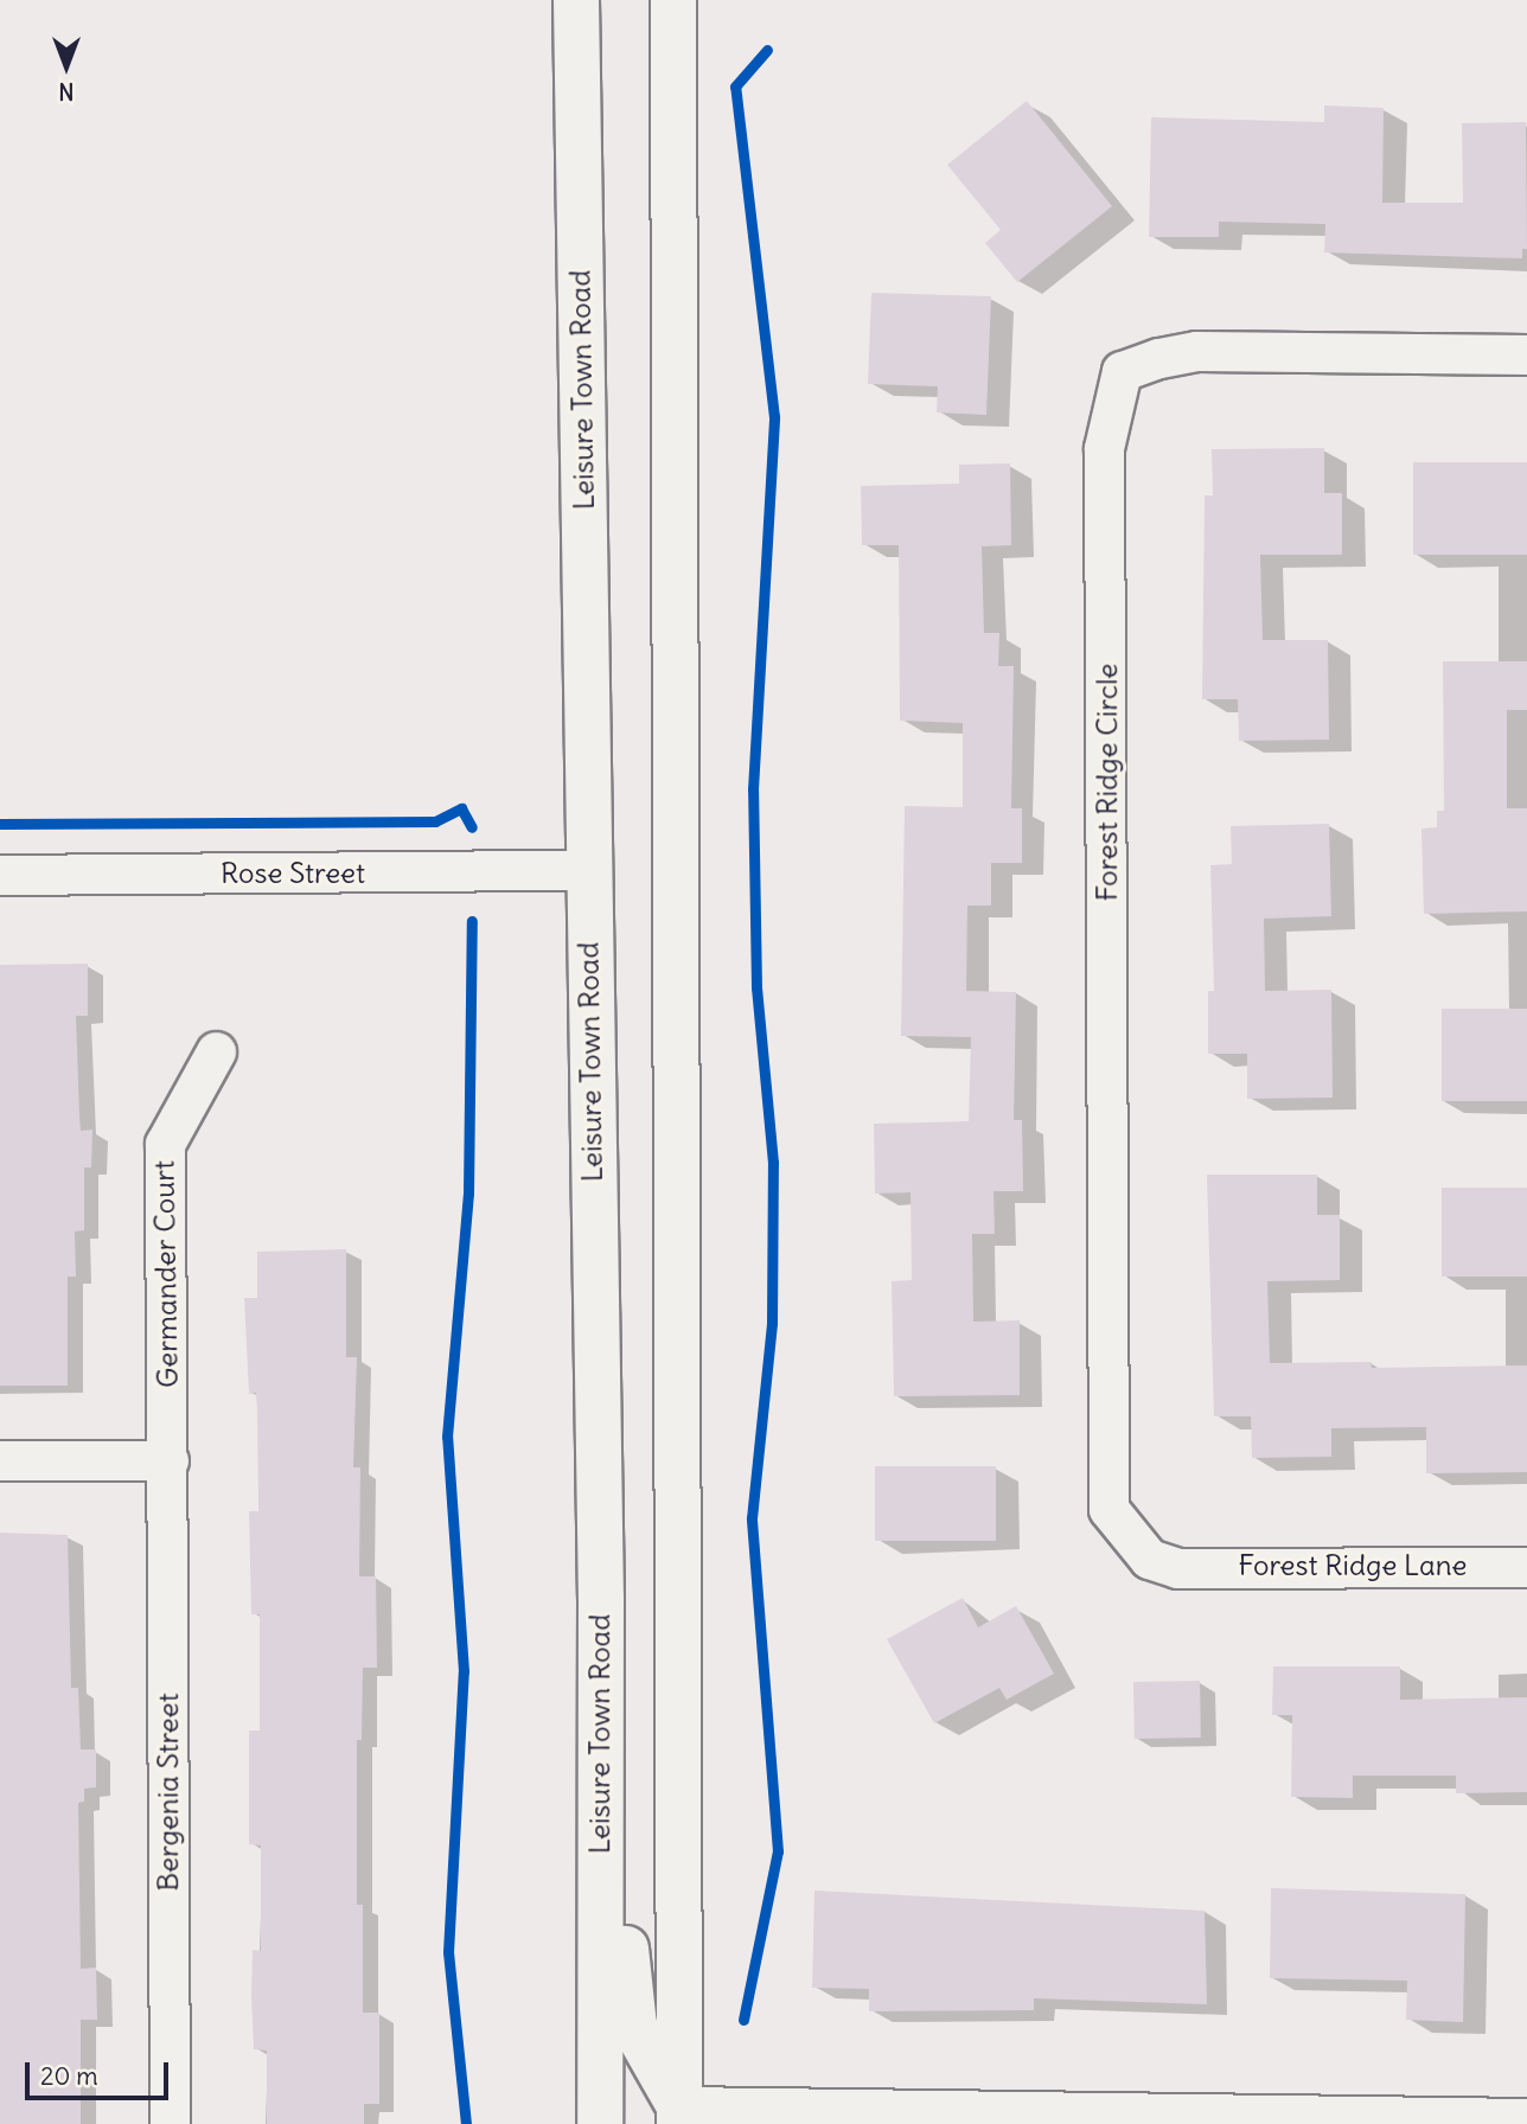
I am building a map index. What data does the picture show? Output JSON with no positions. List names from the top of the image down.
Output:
{
  "streets": {
    "main road": ["Leisure Town Road"],
    "street": [
      "Forest Ridge Circle",
      "Rose Street",
      "Germander Court",
      "Forest Ridge Lane",
      "Bergenia Street"
    ]
  },
  "crossings": [
    ["Leisure Town Road", "Rose Street"],
    ["Forest Ridge Circle", "Forest Ridge Lane"],
    ["Germander Court", "Bergenia Street"]
  ],
  "scale_bar": "20 m",
  "north": "bottom"
}
